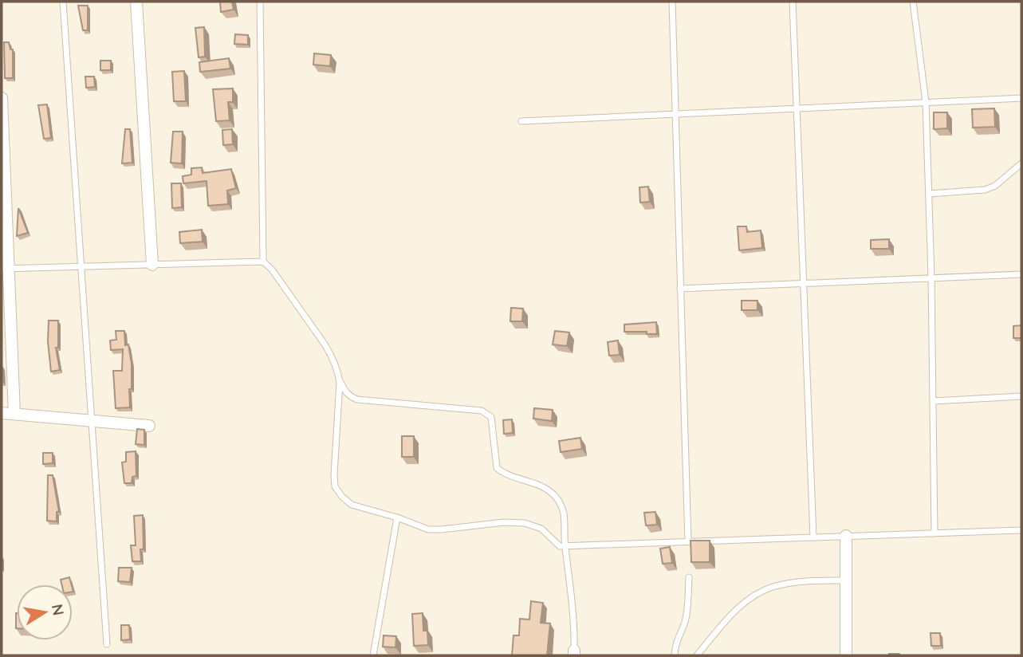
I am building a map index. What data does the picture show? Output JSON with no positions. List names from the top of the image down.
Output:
{
  "north": "right"
}
